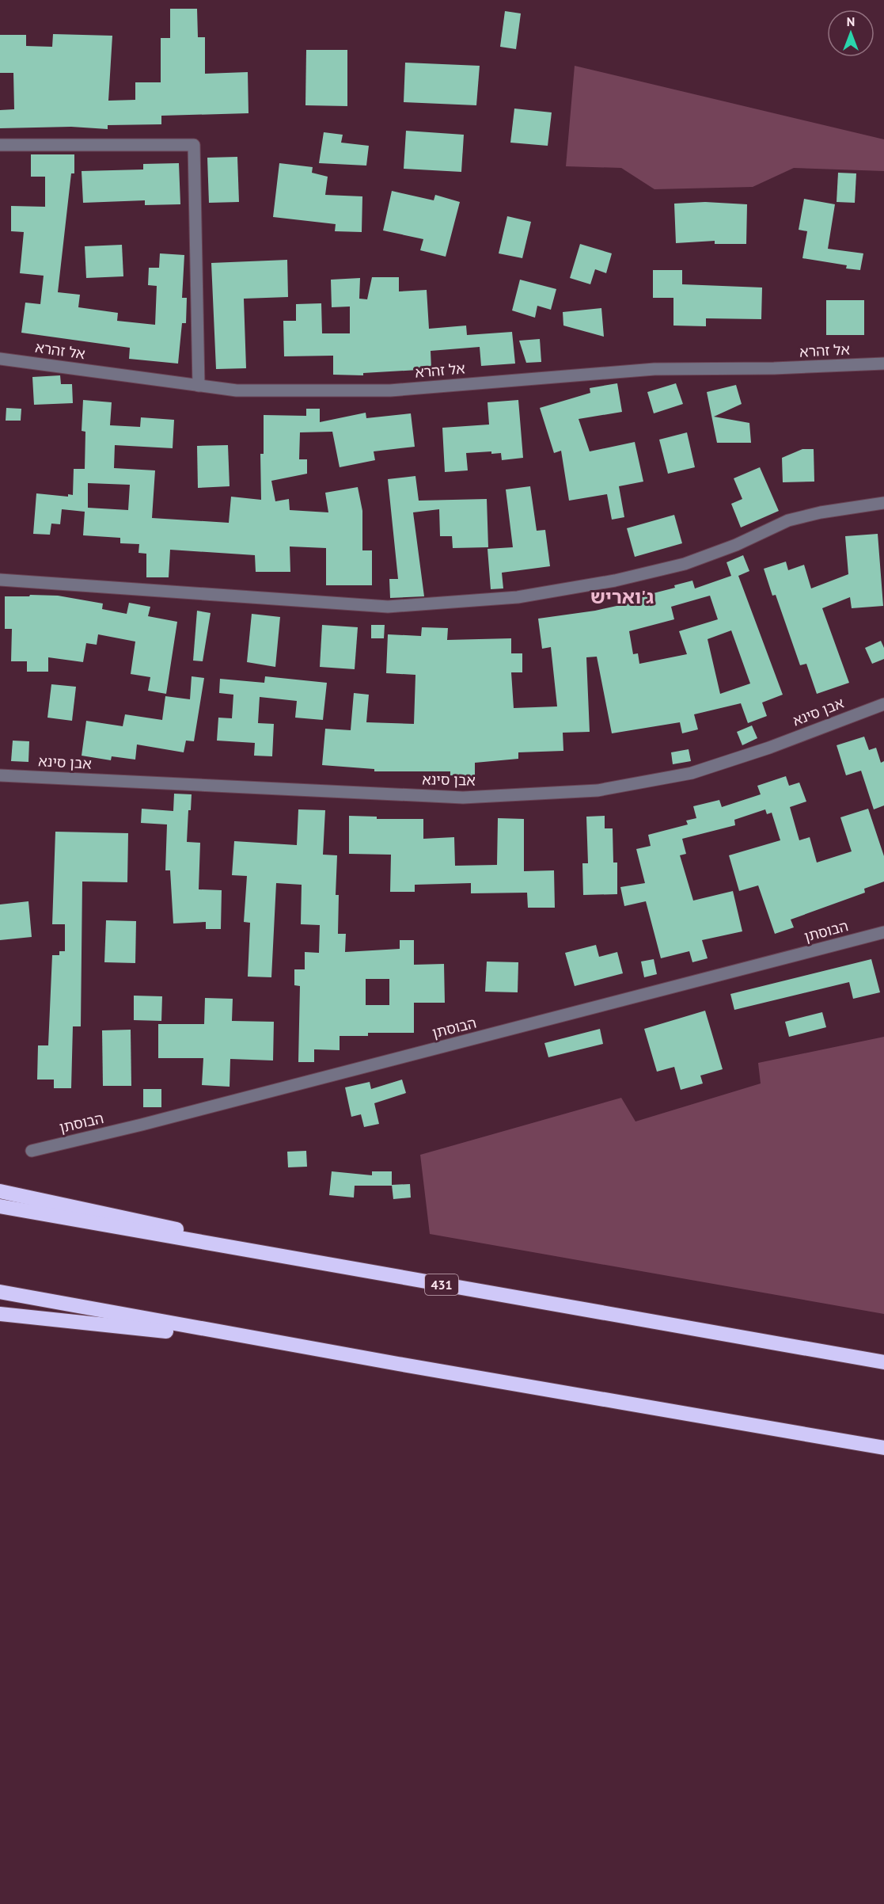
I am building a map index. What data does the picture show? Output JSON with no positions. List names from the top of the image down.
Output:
{
  "streets": {
    "highway": ["431"],
    "street": ["אל זהרא", "אבן סינא", "הבוסתן"]
  },
  "districts": ["ג'ואריש"],
  "north": "top"
}
